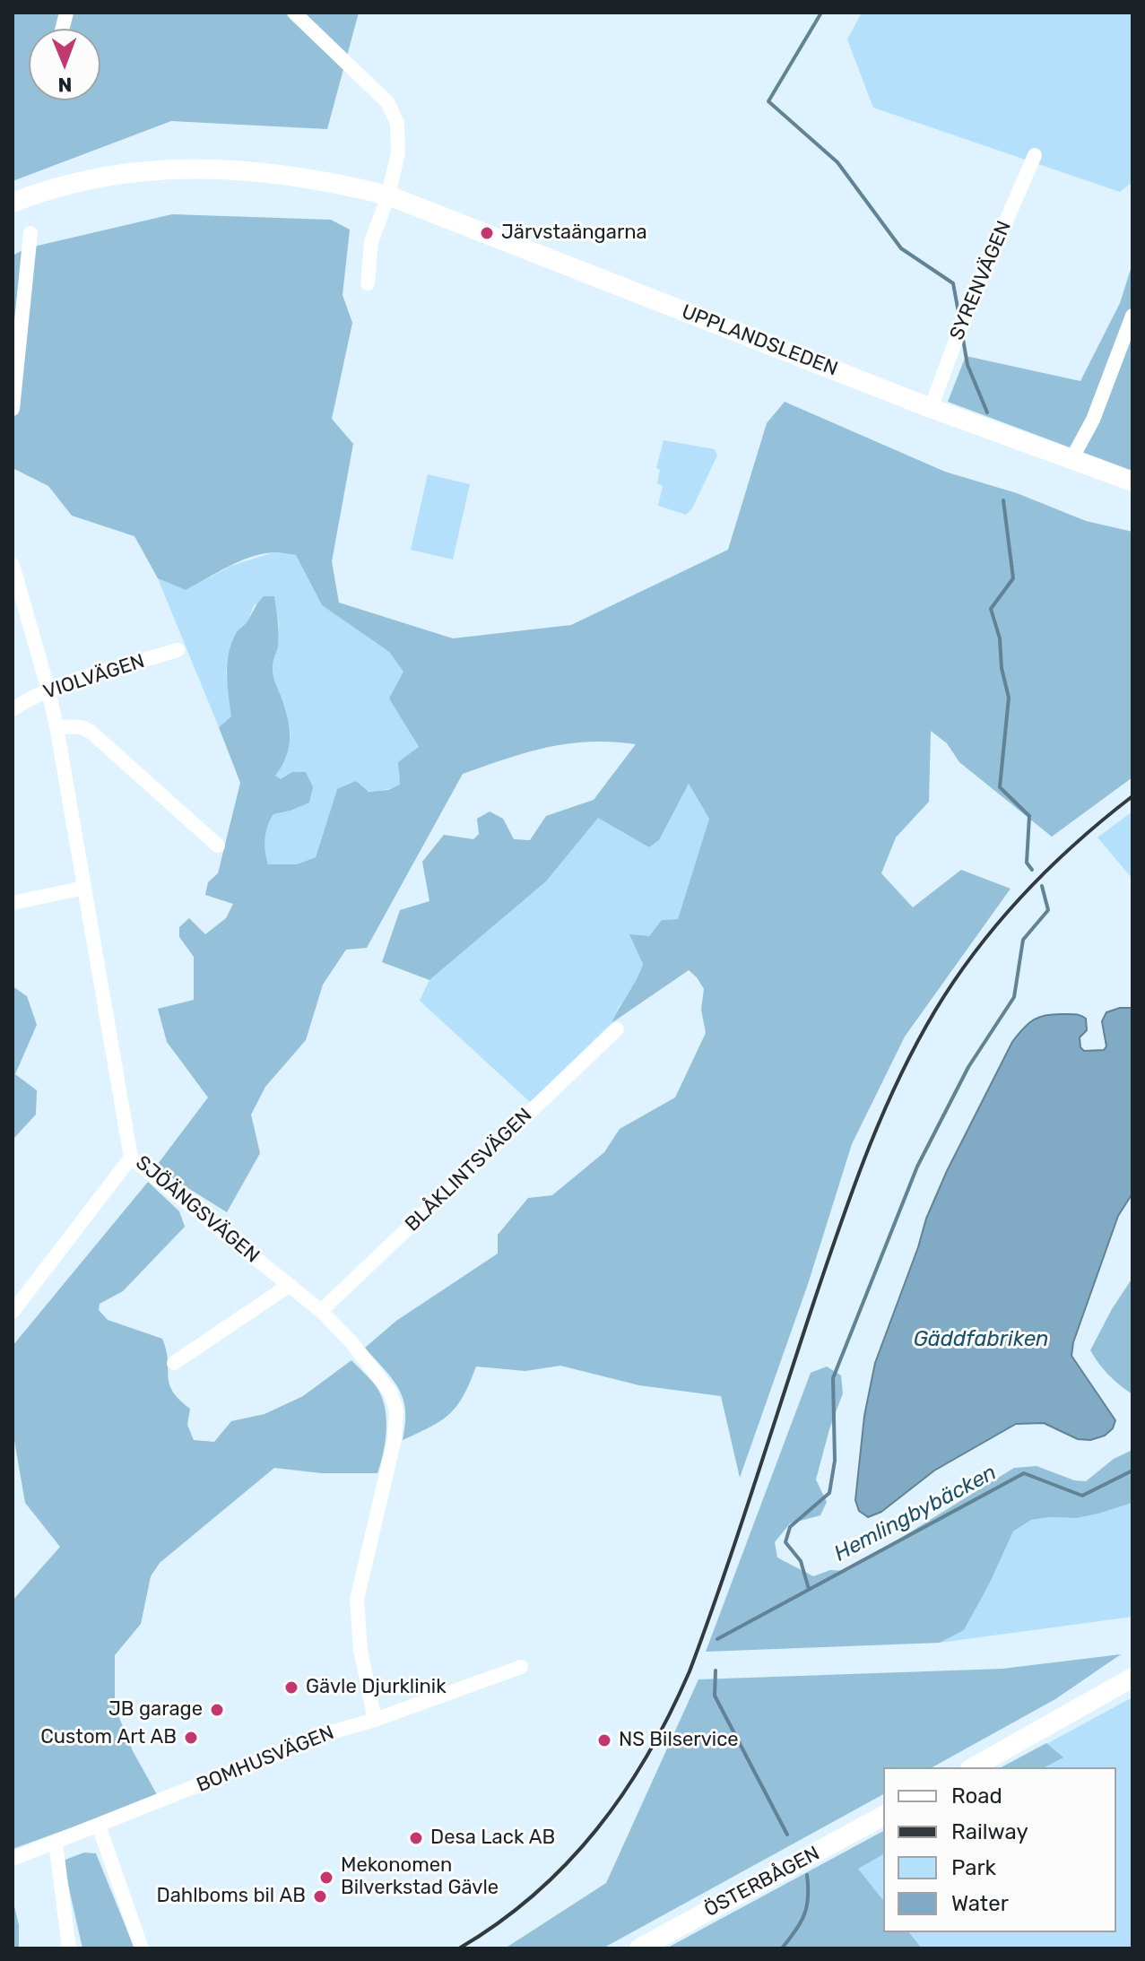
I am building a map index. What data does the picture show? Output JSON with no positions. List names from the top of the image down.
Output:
{
  "streets": {
    "street": [
      "SYRENVÄGEN",
      "UPPLANDSLEDEN",
      "VIOLVÄGEN",
      "BLÅKLINTSVÄGEN",
      "SJÖÄNGSVÄGEN",
      "BOMHUSVÄGEN",
      "ÖSTERBÅGEN"
    ]
  },
  "crossings": [
    ["SYRENVÄGEN", "UPPLANDSLEDEN"],
    ["VIOLVÄGEN", "SJÖÄNGSVÄGEN"],
    ["BLÅKLINTSVÄGEN", "SJÖÄNGSVÄGEN"],
    ["SJÖÄNGSVÄGEN", "BOMHUSVÄGEN"]
  ],
  "water": ["Gäddfabriken", "Hemlingbybäcken"],
  "places": [
    "Järvstaängarna",
    "Gävle Djurklinik",
    "JB garage",
    "Custom Art AB",
    "NS Bilservice",
    "Desa Lack AB",
    "Mekonomen Bilverkstad Gävle",
    "Dahlboms bil AB"
  ],
  "legend": [
    "Road",
    "Railway",
    "Park",
    "Water"
  ],
  "north": "bottom"
}
